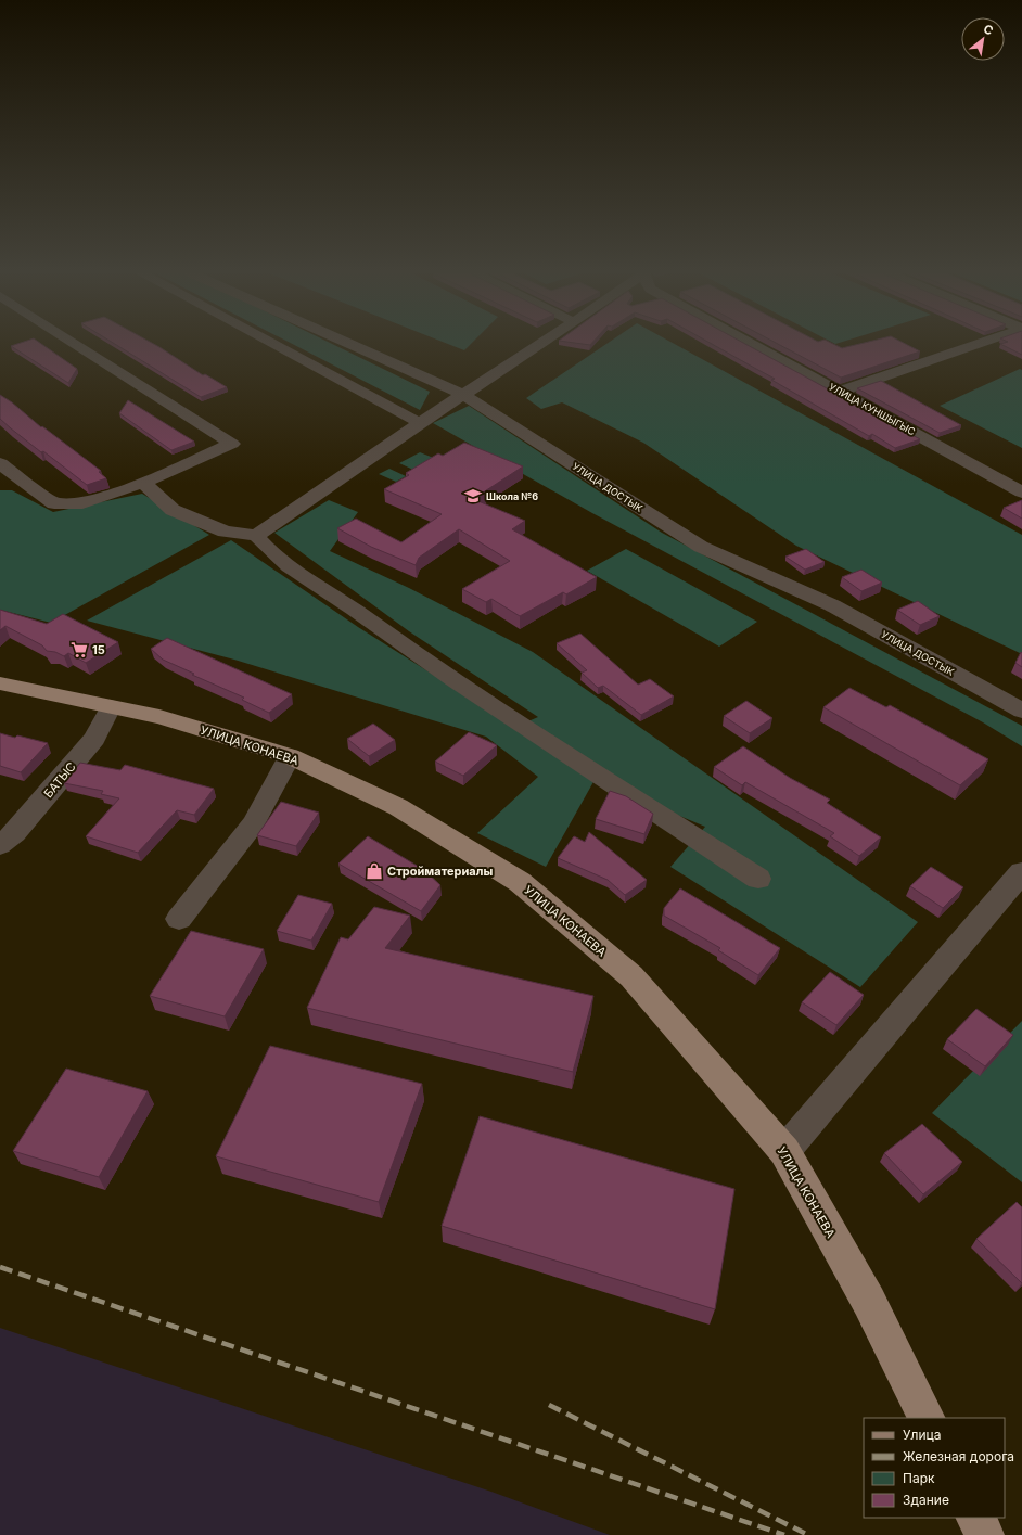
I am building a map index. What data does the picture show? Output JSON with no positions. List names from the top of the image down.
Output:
{
  "streets": {
    "main road": ["УЛИЦА КОНАЕВА"],
    "street": ["УЛИЦА КУНШЫГЫС", "УЛИЦА ДОСТЫК", "БАТЫС"]
  },
  "crossings": [
    ["УЛИЦА КОНАЕВА", "БАТЫС"]
  ],
  "places": {
    "school or university": ["Школа №6"],
    "supermarket": ["15"],
    "shop": ["Стройматериалы"]
  },
  "legend": [
    "Улица",
    "Железная дорога",
    "Парк",
    "Здание"
  ],
  "north": "top right"
}
